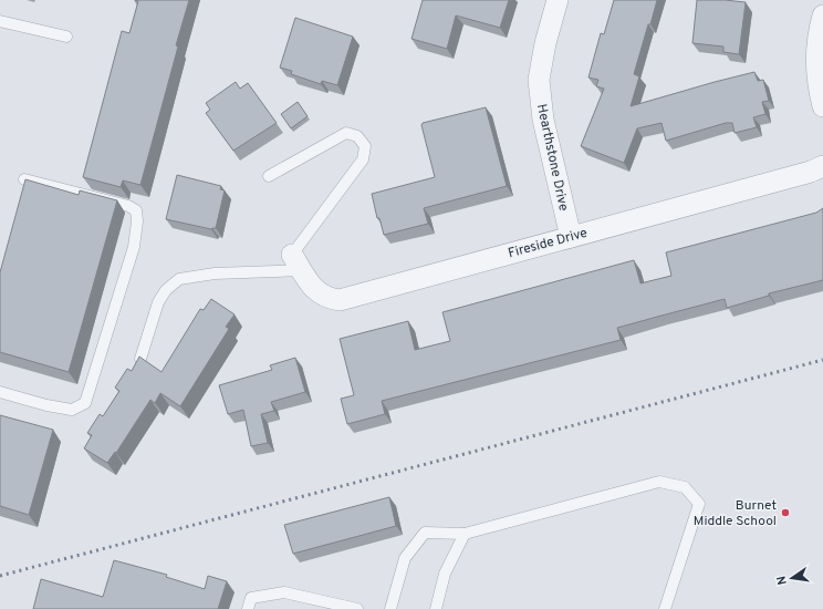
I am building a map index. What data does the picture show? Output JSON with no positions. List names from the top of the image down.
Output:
{
  "streets": {
    "street": ["Hearthstone Drive", "Fireside Drive"]
  },
  "crossings": [
    ["Hearthstone Drive", "Fireside Drive"]
  ],
  "places": ["Burnet Middle School"],
  "north": "left"
}
